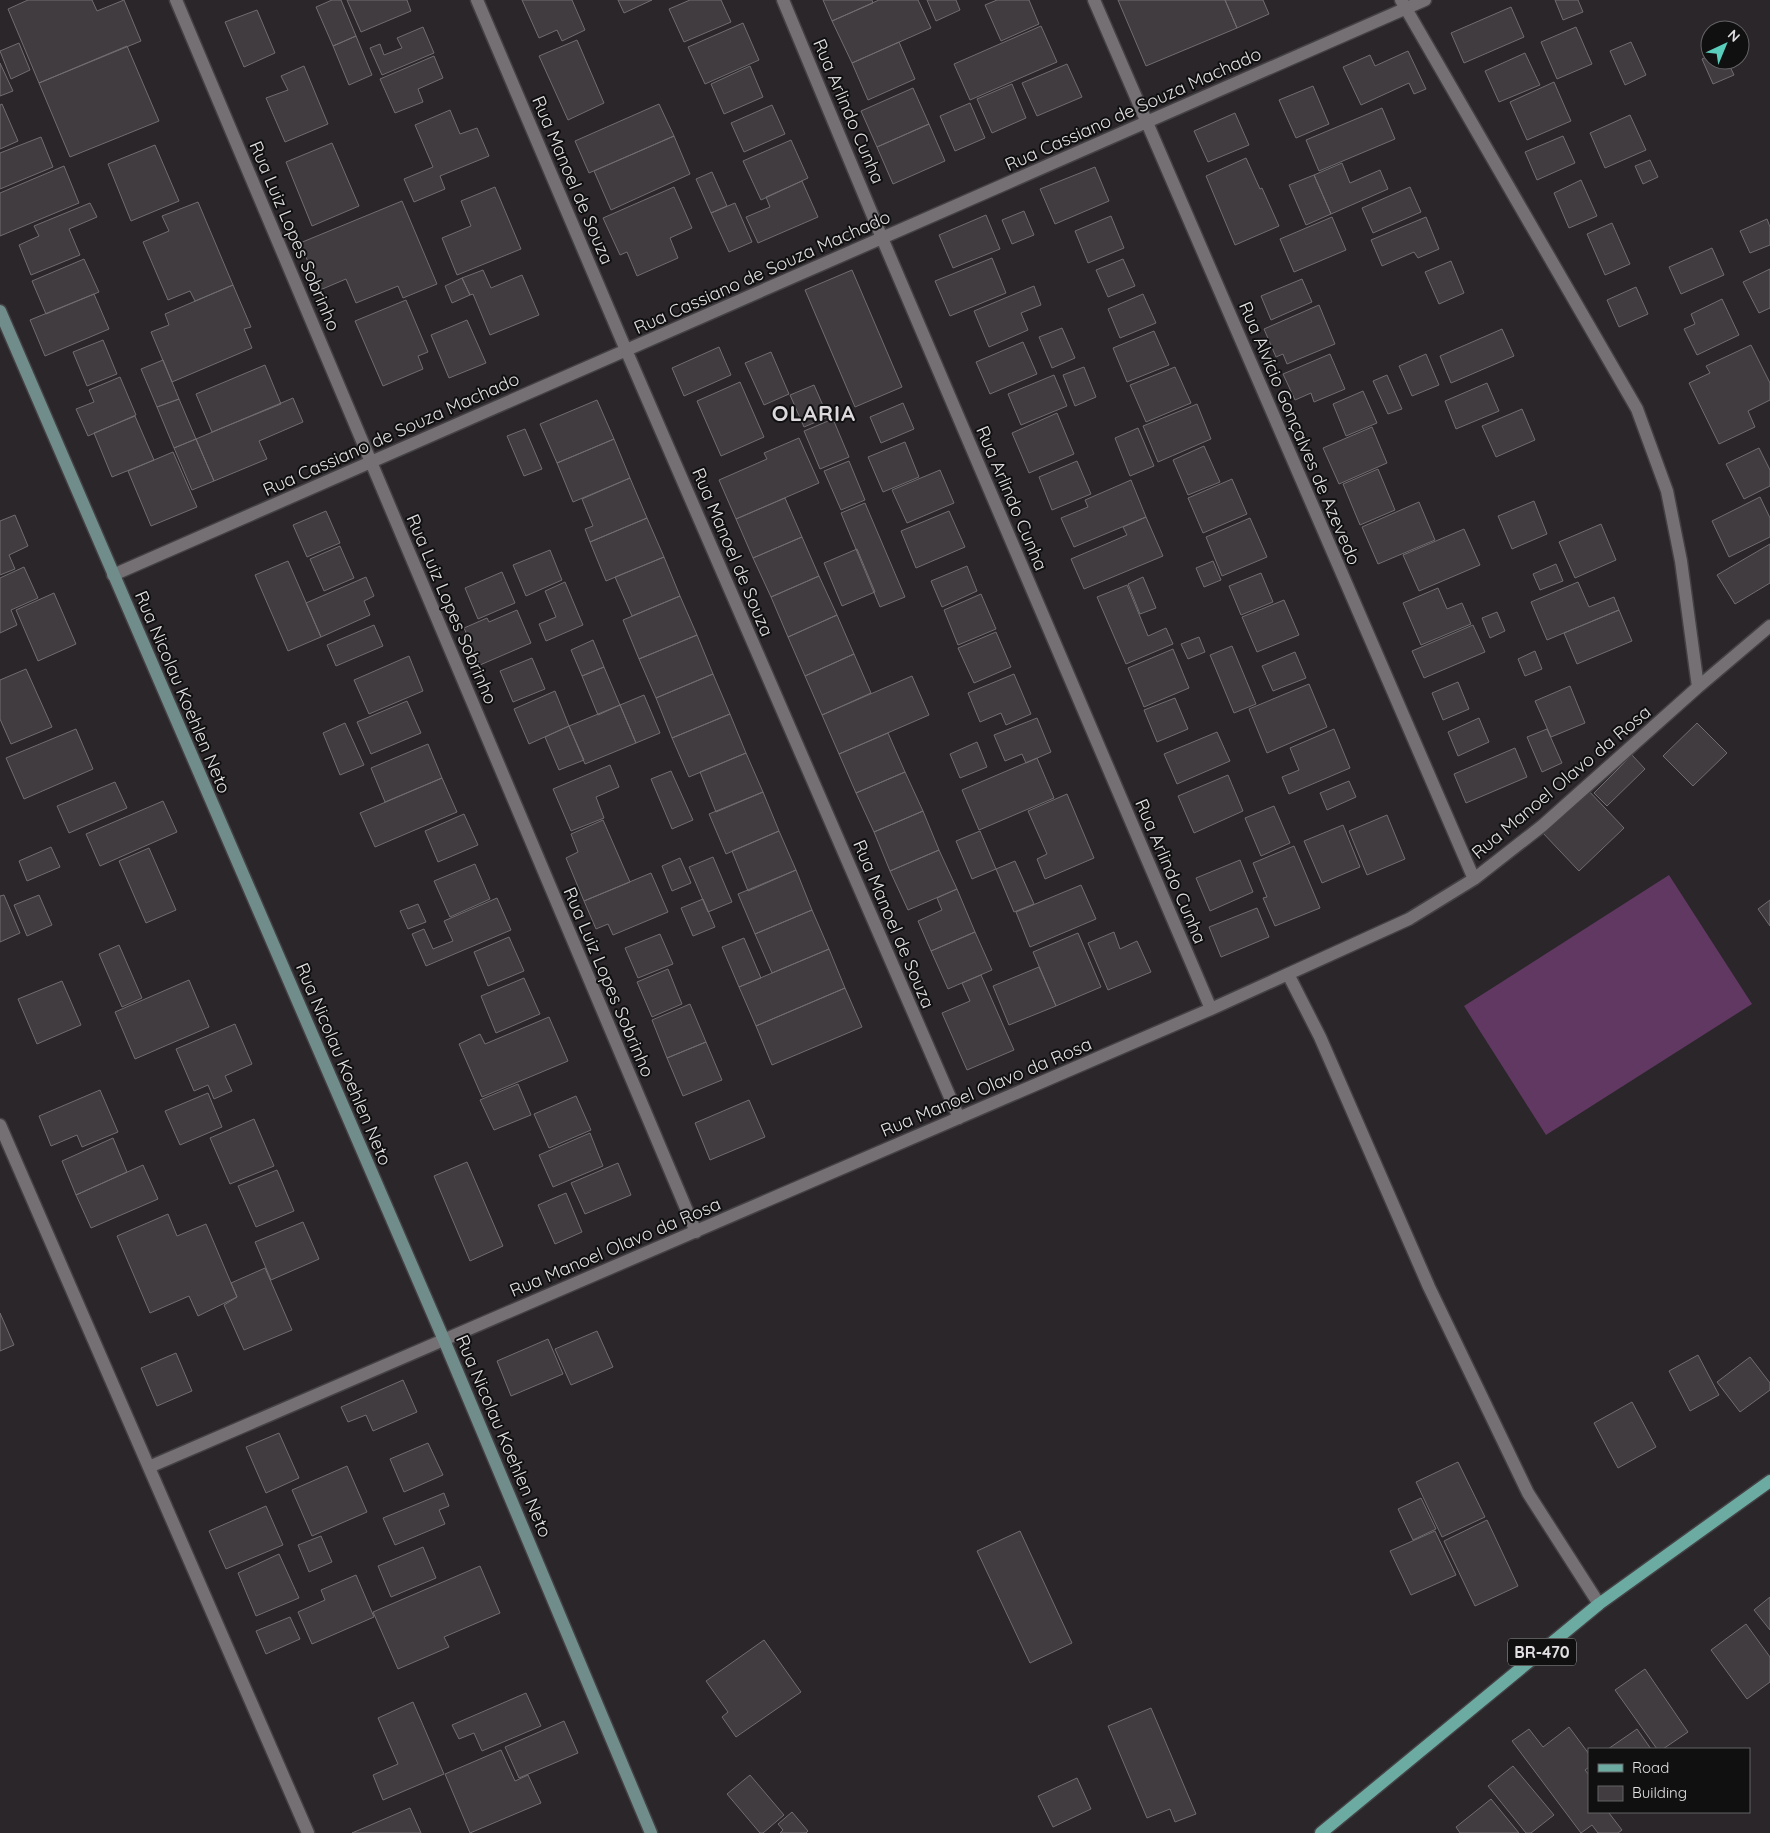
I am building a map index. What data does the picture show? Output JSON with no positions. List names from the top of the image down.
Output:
{
  "streets": {
    "main road": ["Rua Nicolau Koehlen Neto", "BR-470"],
    "street": [
      "Rua Cassiano de Souza Machado",
      "Rua Arlindo Cunha",
      "Rua Manoel de Souza",
      "Rua Luiz Lopes Sobrinho",
      "Rua Alvício Gonçalves de Azevedo",
      "Rua Manoel Olavo da Rosa"
    ]
  },
  "crossings": [
    ["Rua Cassiano de Souza Machado", "Rua Arlindo Cunha"],
    ["Rua Cassiano de Souza Machado", "Rua Manoel de Souza"],
    ["Rua Cassiano de Souza Machado", "Rua Luiz Lopes Sobrinho"],
    ["Rua Cassiano de Souza Machado", "Rua Alvício Gonçalves de Azevedo"],
    ["Rua Cassiano de Souza Machado", "Rua Nicolau Koehlen Neto"],
    ["Rua Arlindo Cunha", "Rua Manoel Olavo da Rosa"],
    ["Rua Manoel de Souza", "Rua Manoel Olavo da Rosa"],
    ["Rua Luiz Lopes Sobrinho", "Rua Manoel Olavo da Rosa"],
    ["Rua Alvício Gonçalves de Azevedo", "Rua Manoel Olavo da Rosa"],
    ["Rua Nicolau Koehlen Neto", "Rua Manoel Olavo da Rosa"]
  ],
  "districts": ["OLARIA"],
  "legend": ["Road", "Building"],
  "north": "top right"
}
